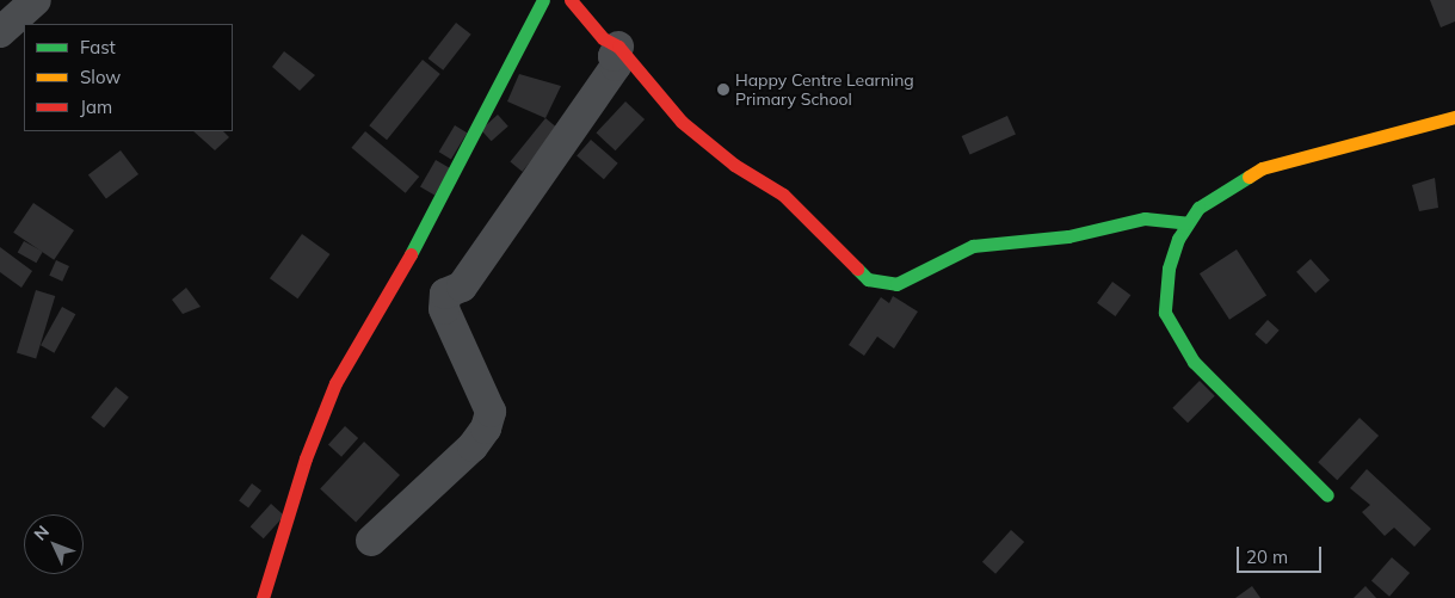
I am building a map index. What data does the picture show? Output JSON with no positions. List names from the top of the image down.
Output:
{
  "places": ["Happy Centre Learning Primary School"],
  "legend": ["Fast", "Slow", "Jam"],
  "scale_bar": "20 m",
  "north": "top left"
}
